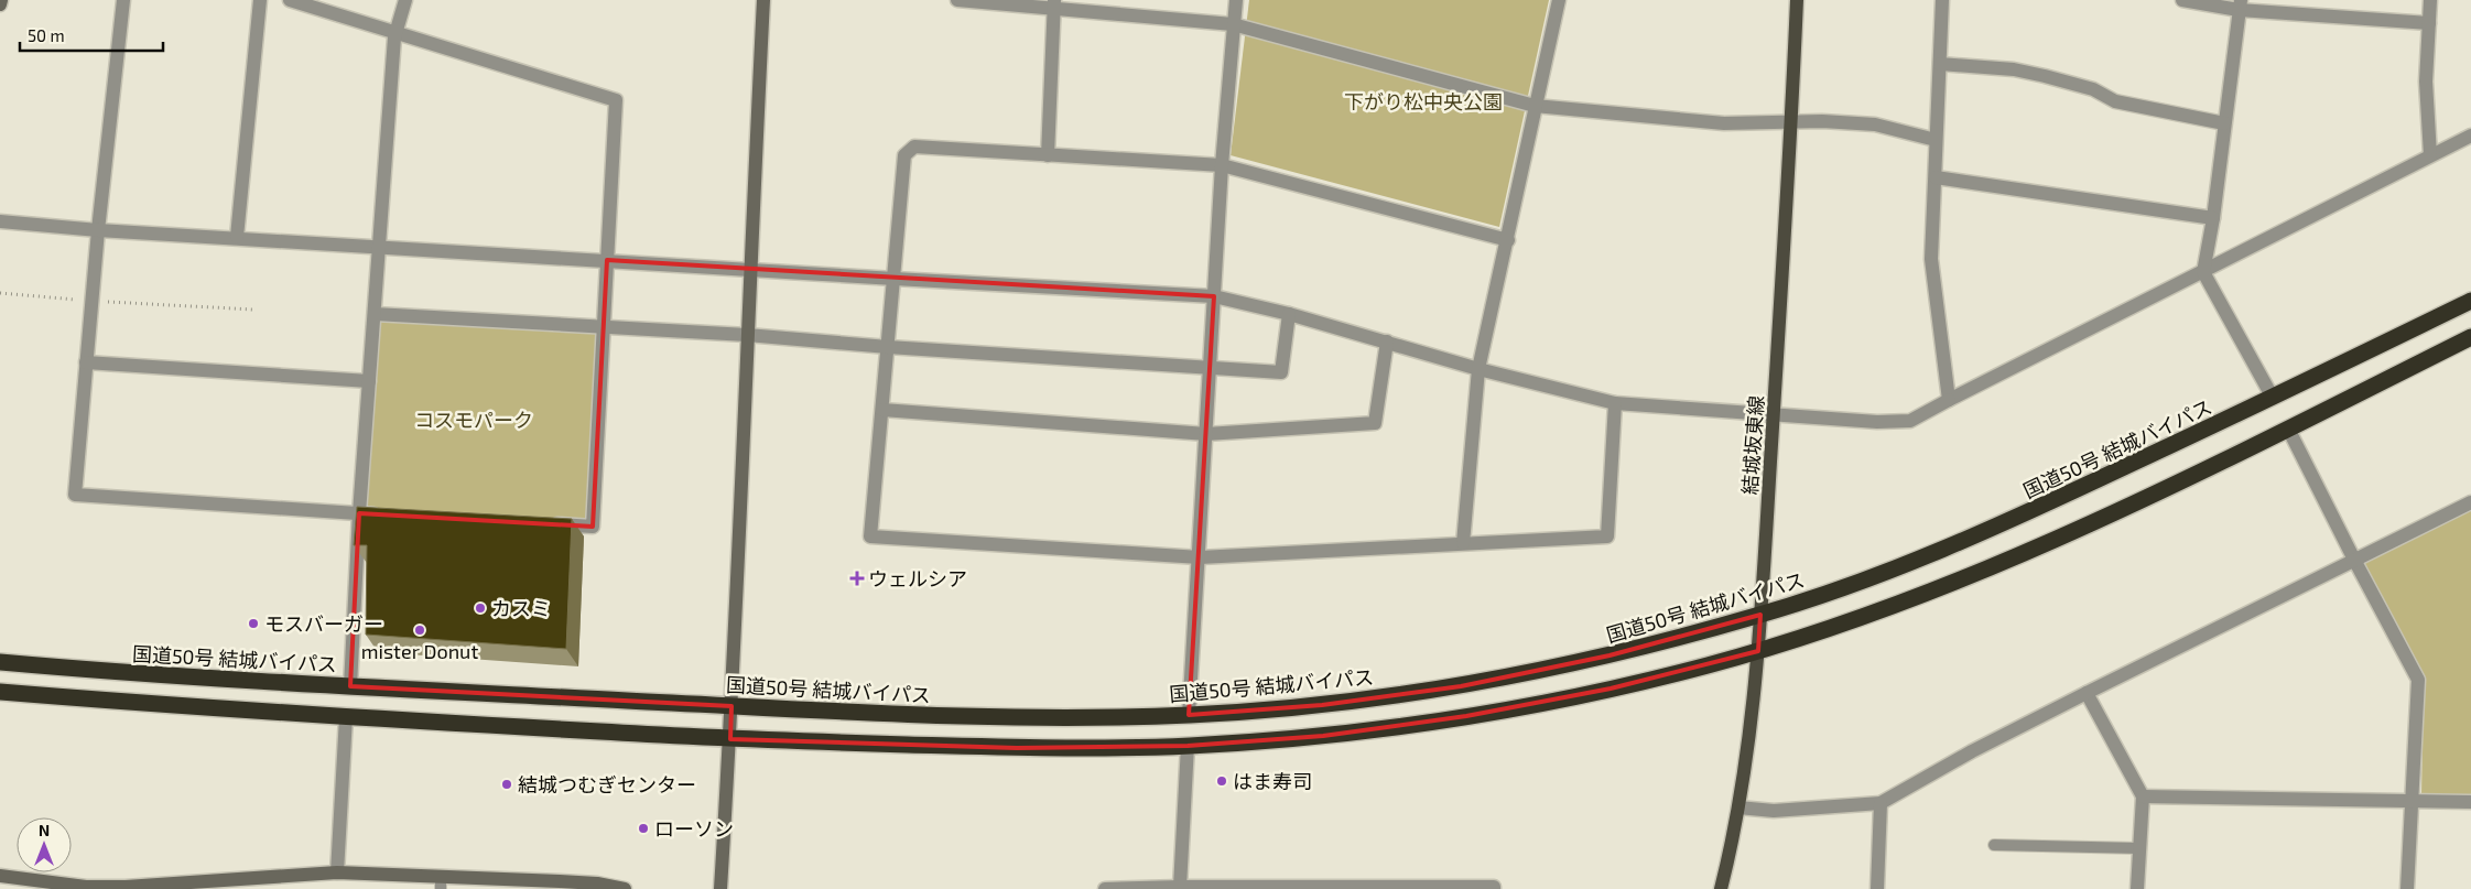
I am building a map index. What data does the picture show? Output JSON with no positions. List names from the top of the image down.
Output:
{
  "streets": {
    "highway": ["国道50号 結城バイパス"],
    "main road": ["結城坂東線"]
  },
  "crossings": [
    ["結城坂東線", "国道50号 結城バイパス"]
  ],
  "parks": ["下がり松中央公園", "コスモパーク"],
  "places": {
    "health": ["ウェルシア"],
    "other": [
      "カスミ",
      "モスバーガー",
      "mister Donut",
      "はま寿司",
      "結城つむぎセンター",
      "ローソン"
    ]
  },
  "scale_bar": "50 m",
  "north": "top"
}
